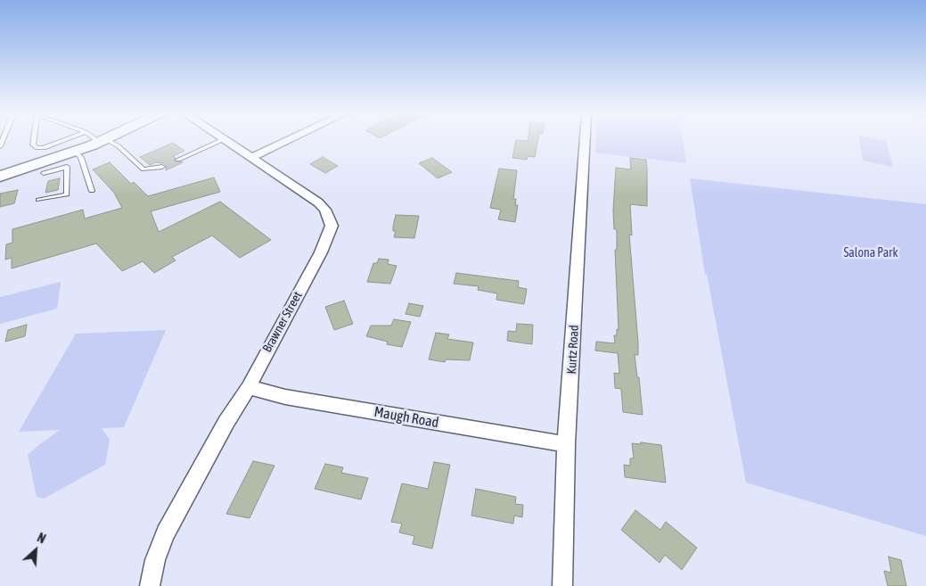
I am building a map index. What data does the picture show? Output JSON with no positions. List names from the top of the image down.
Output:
{
  "streets": {
    "street": ["Brawner Street", "Kurtz Road", "Maugh Road"]
  },
  "crossings": [
    ["Brawner Street", "Maugh Road"],
    ["Kurtz Road", "Maugh Road"]
  ],
  "parks": ["Salona Park"],
  "north": "top right"
}
